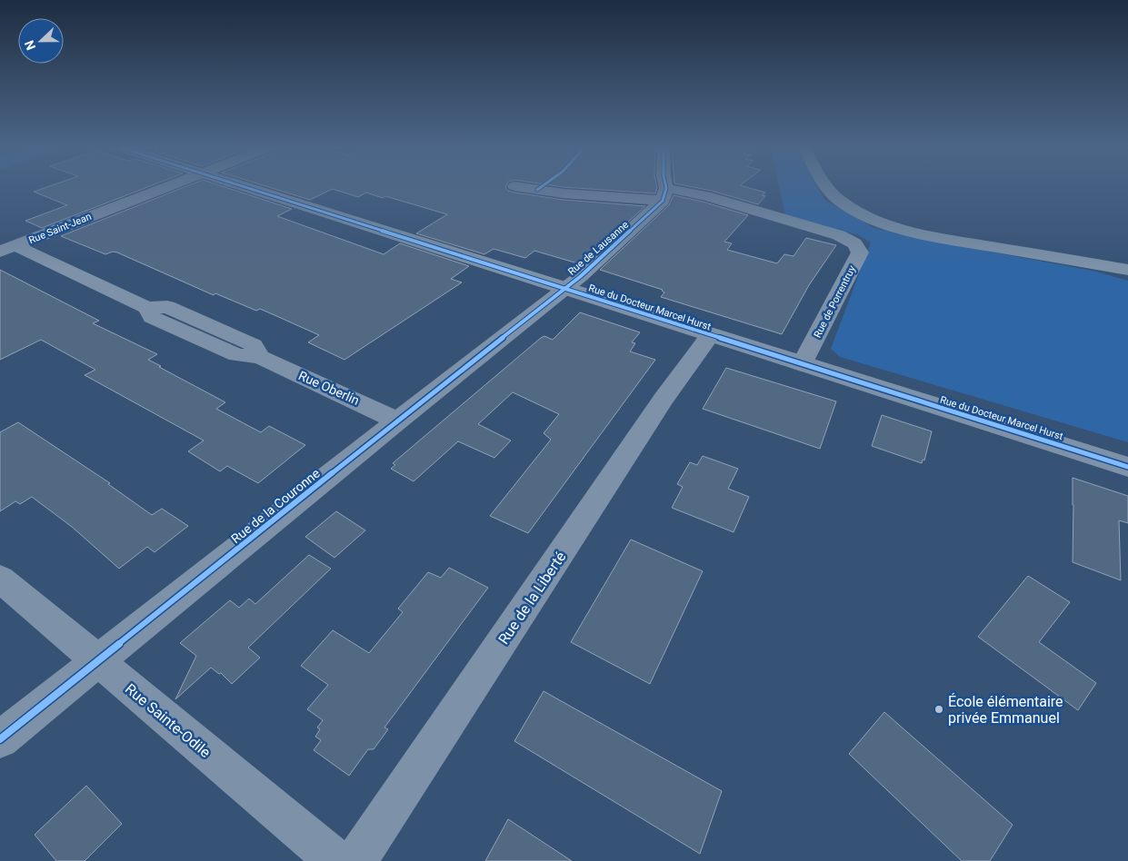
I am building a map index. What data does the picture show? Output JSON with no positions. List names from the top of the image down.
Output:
{
  "streets": {
    "street": [
      "Rue Saint-Jean",
      "Rue de Lausanne",
      "Rue de Porrentruy",
      "Rue du Docteur Marcel Hurst",
      "Rue Oberlin",
      "Rue de la Couronne",
      "Rue de la Liberté",
      "Rue Sainte-Odile"
    ]
  },
  "crossings": [
    ["Rue Saint-Jean", "Rue Oberlin"],
    ["Rue de Lausanne", "Rue de Porrentruy"],
    ["Rue de Lausanne", "Rue du Docteur Marcel Hurst"],
    ["Rue de Lausanne", "Rue de la Couronne"],
    ["Rue de Porrentruy", "Rue du Docteur Marcel Hurst"],
    ["Rue du Docteur Marcel Hurst", "Rue de la Couronne"],
    ["Rue du Docteur Marcel Hurst", "Rue de la Liberté"],
    ["Rue Oberlin", "Rue de la Couronne"],
    ["Rue de la Couronne", "Rue Sainte-Odile"]
  ],
  "places": ["École élémentaire privée Emmanuel"],
  "north": "left"
}
